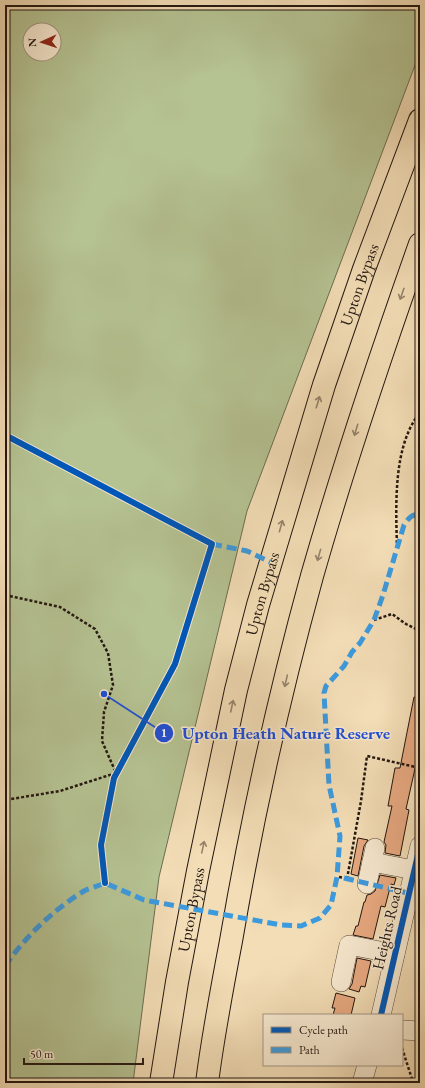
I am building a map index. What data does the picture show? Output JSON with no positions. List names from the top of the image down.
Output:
{
  "streets": {
    "highway": ["Upton Bypass"],
    "street": ["Heights Road"]
  },
  "places": ["Upton Heath Nature Reserve"],
  "legend": ["Cycle path", "Path"],
  "scale_bar": "50 m",
  "north": "left"
}
